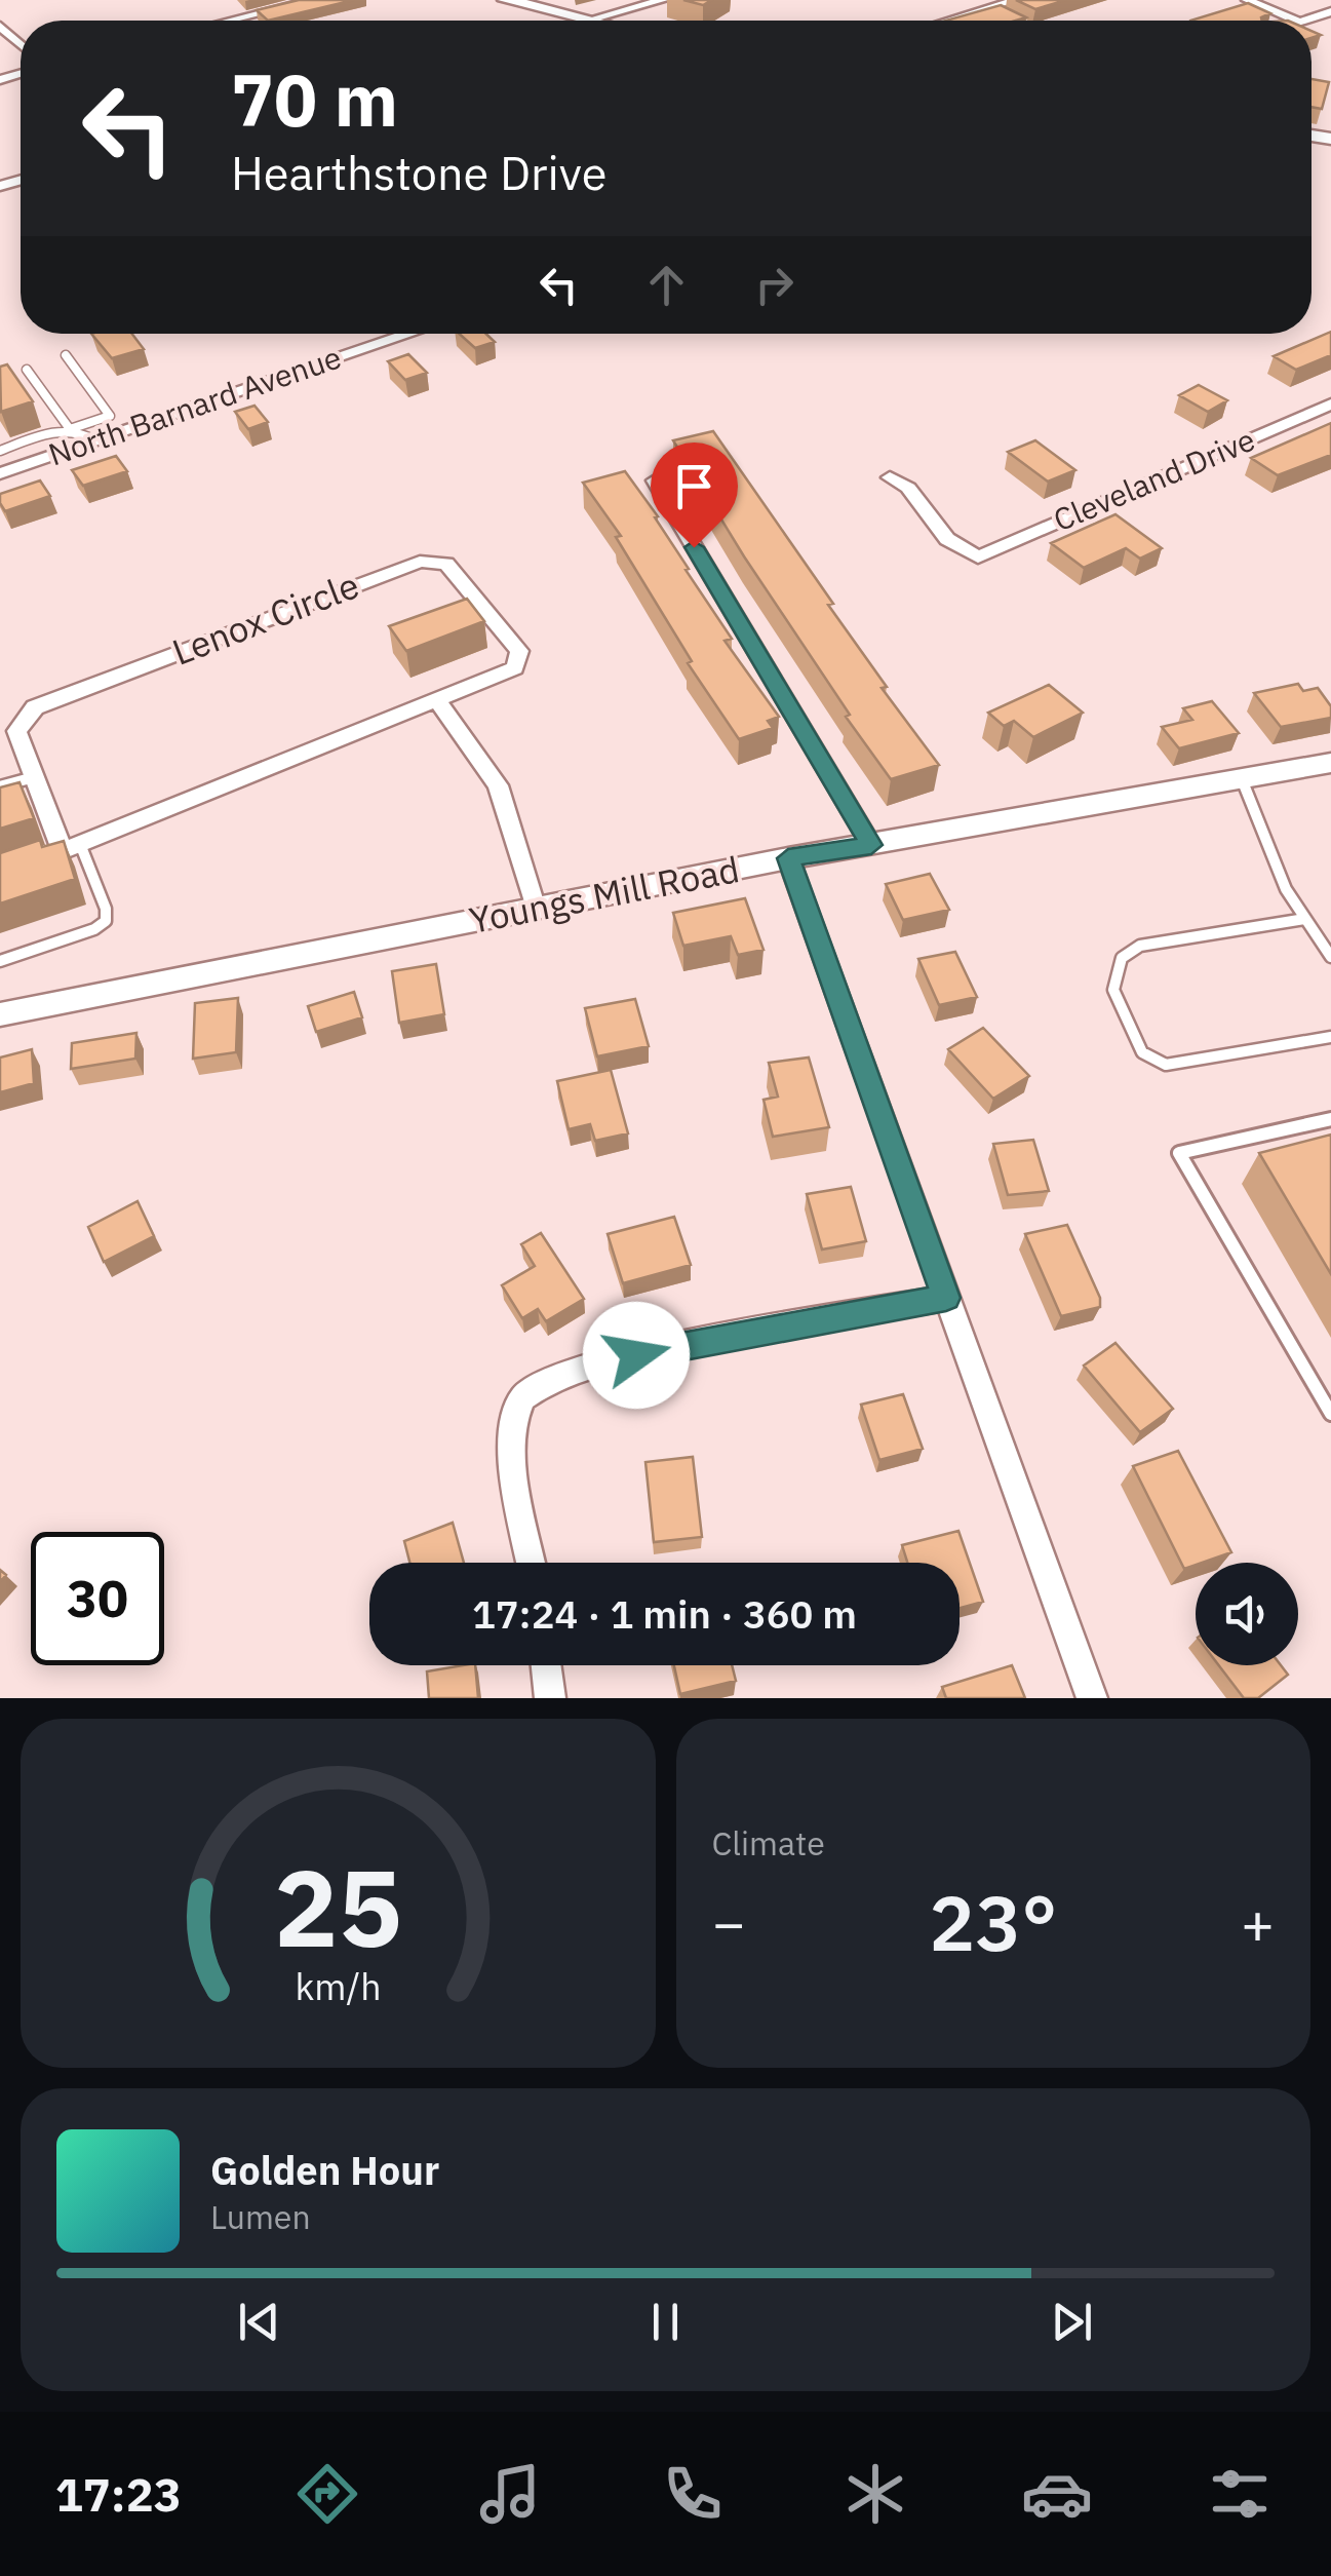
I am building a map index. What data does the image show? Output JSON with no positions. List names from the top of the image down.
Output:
{
  "streets": {
    "street": [
      "North Barnard Avenue",
      "Cleveland Drive",
      "Lenox Circle",
      "Youngs Mill Road"
    ]
  },
  "page": {
    "turn": ["70 m", "Hearthstone Drive"],
    "limit": "30",
    "trip": "17:24 · 1 min · 360 m",
    "tile": "Climate",
    "heat": ["−", "23°", "+"],
    "song": ["Golden Hour", "Lumen"],
    "tabs": "17:23",
    "gauge": ["25", "km/h"]
  }
}
